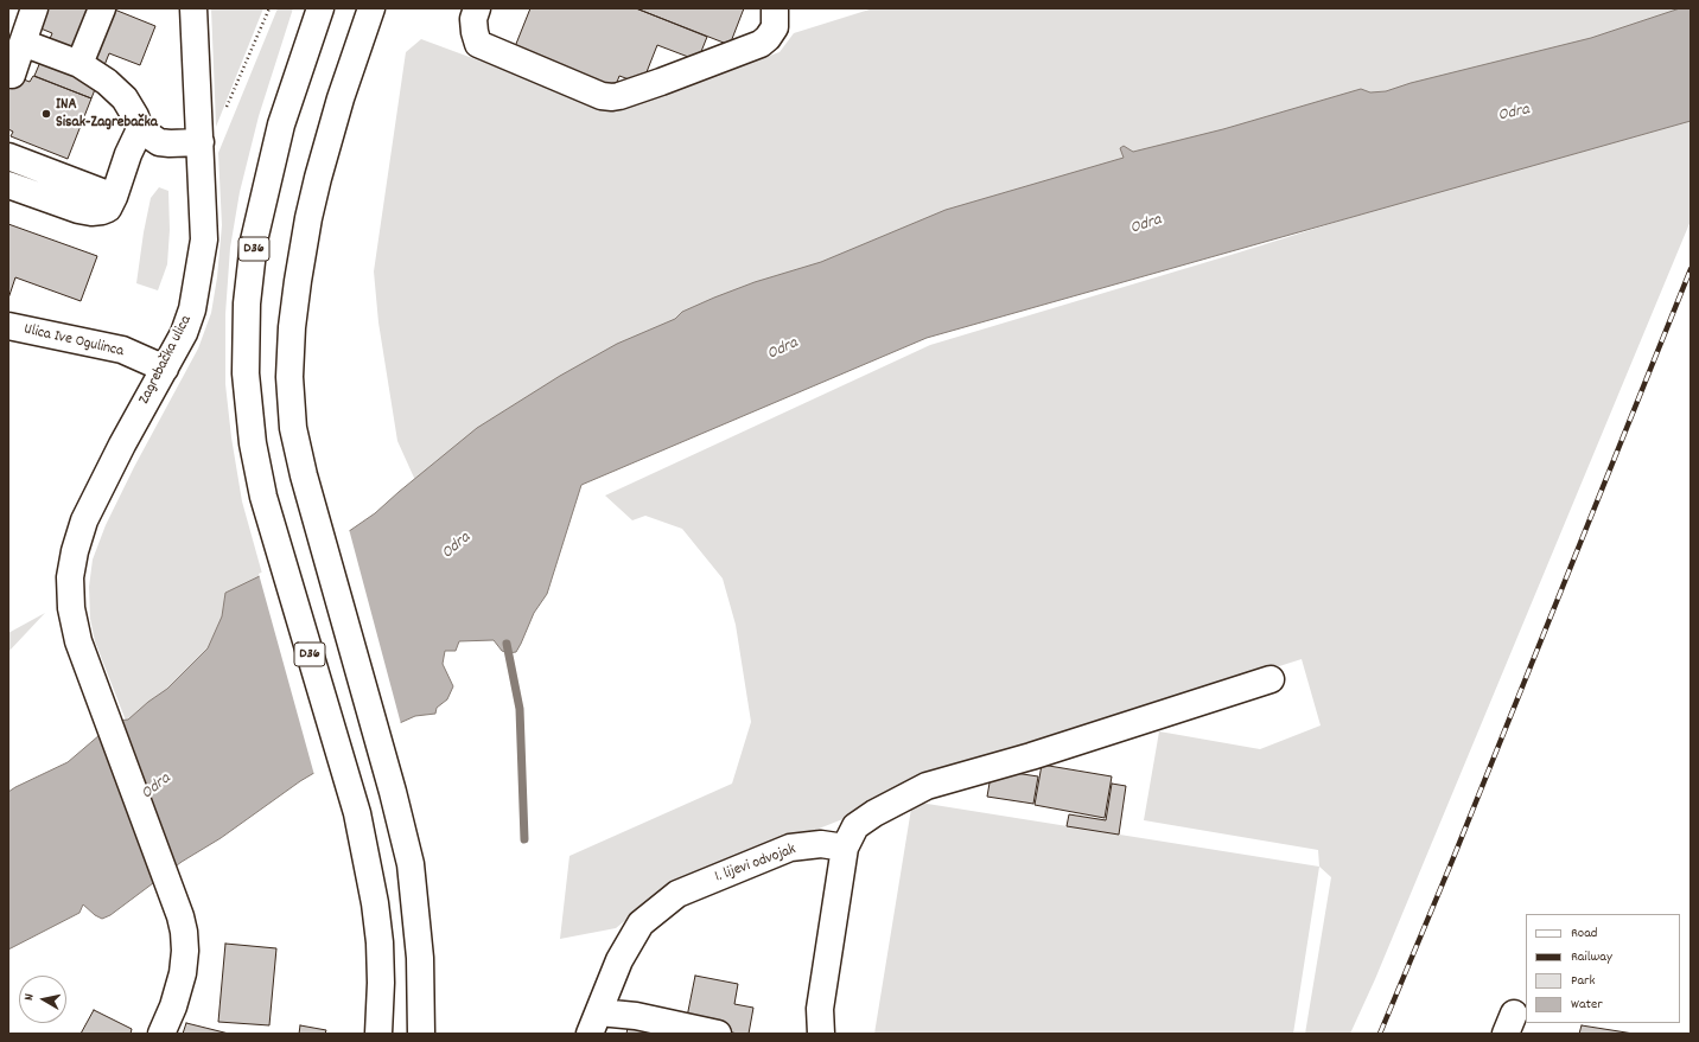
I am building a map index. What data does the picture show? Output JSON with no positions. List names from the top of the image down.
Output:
{
  "streets": {
    "main road": [
      "D36",
      "Ulica Ive Ogulinca",
      "Zagrebačka ulica",
      "1. lijevi odvojak"
    ]
  },
  "crossings": [
    ["Ulica Ive Ogulinca", "Zagrebačka ulica"]
  ],
  "water": ["Odra"],
  "places": ["INA Sisak-Zagrebačka"],
  "legend": [
    "Road",
    "Railway",
    "Park",
    "Water"
  ],
  "north": "left"
}
